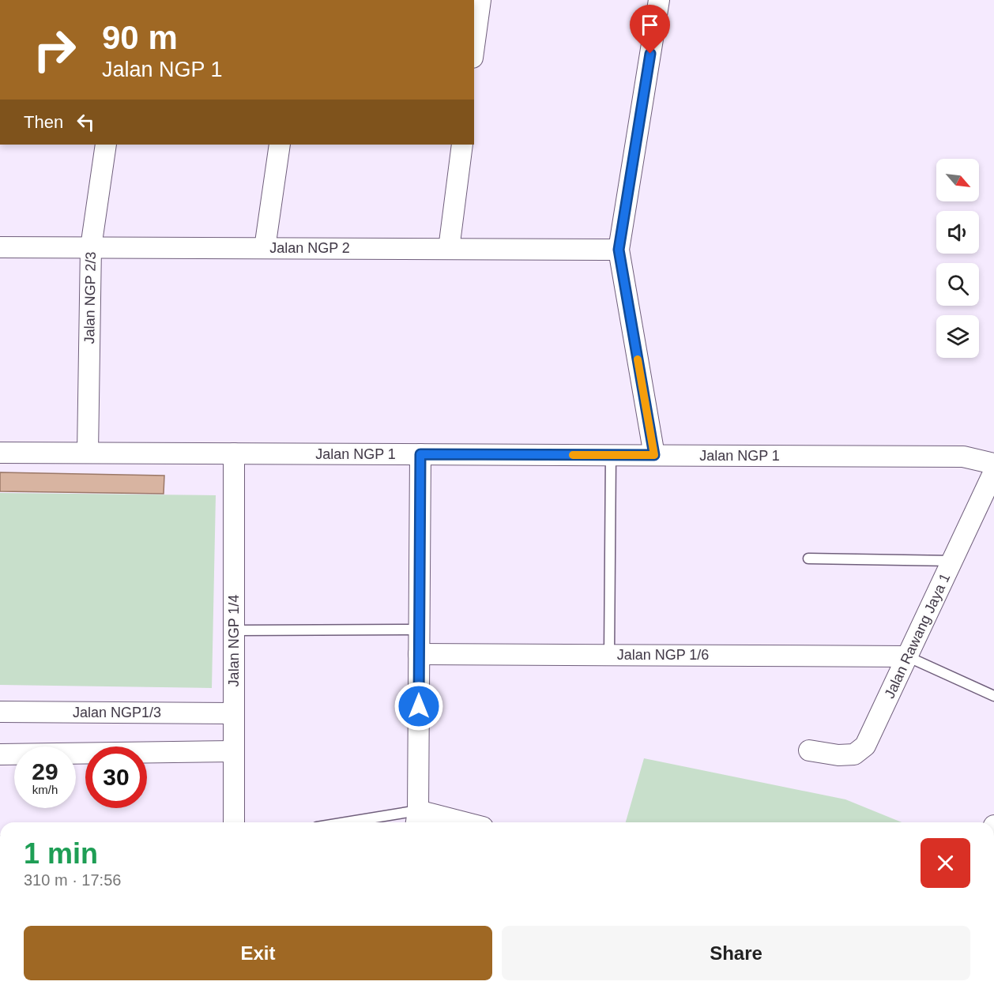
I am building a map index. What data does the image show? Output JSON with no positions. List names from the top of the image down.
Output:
{
  "streets": {
    "street": [
      "Jalan NGP 2",
      "Jalan NGP 2/3",
      "Jalan NGP 1",
      "Jalan Rawang Jaya 1",
      "Jalan NGP 1/4",
      "Jalan NGP 1/6",
      "Jalan NGP1/3"
    ]
  },
  "crossings": [
    ["Jalan NGP 2", "Jalan NGP 2/3"],
    ["Jalan NGP 2/3", "Jalan NGP 1"],
    ["Jalan NGP 1", "Jalan NGP 1/4"],
    ["Jalan Rawang Jaya 1", "Jalan NGP 1/6"],
    ["Jalan NGP 1/4", "Jalan NGP1/3"]
  ],
  "north": "bottom right",
  "page": {
    "turn": ["90 m", "Jalan NGP 1"],
    "then": "Then",
    "speed": "29 km/h",
    "limit": "30",
    "heading": ["1 min", "310 m · 17:56"],
    "buttons": ["Exit", "Share"]
  }
}
